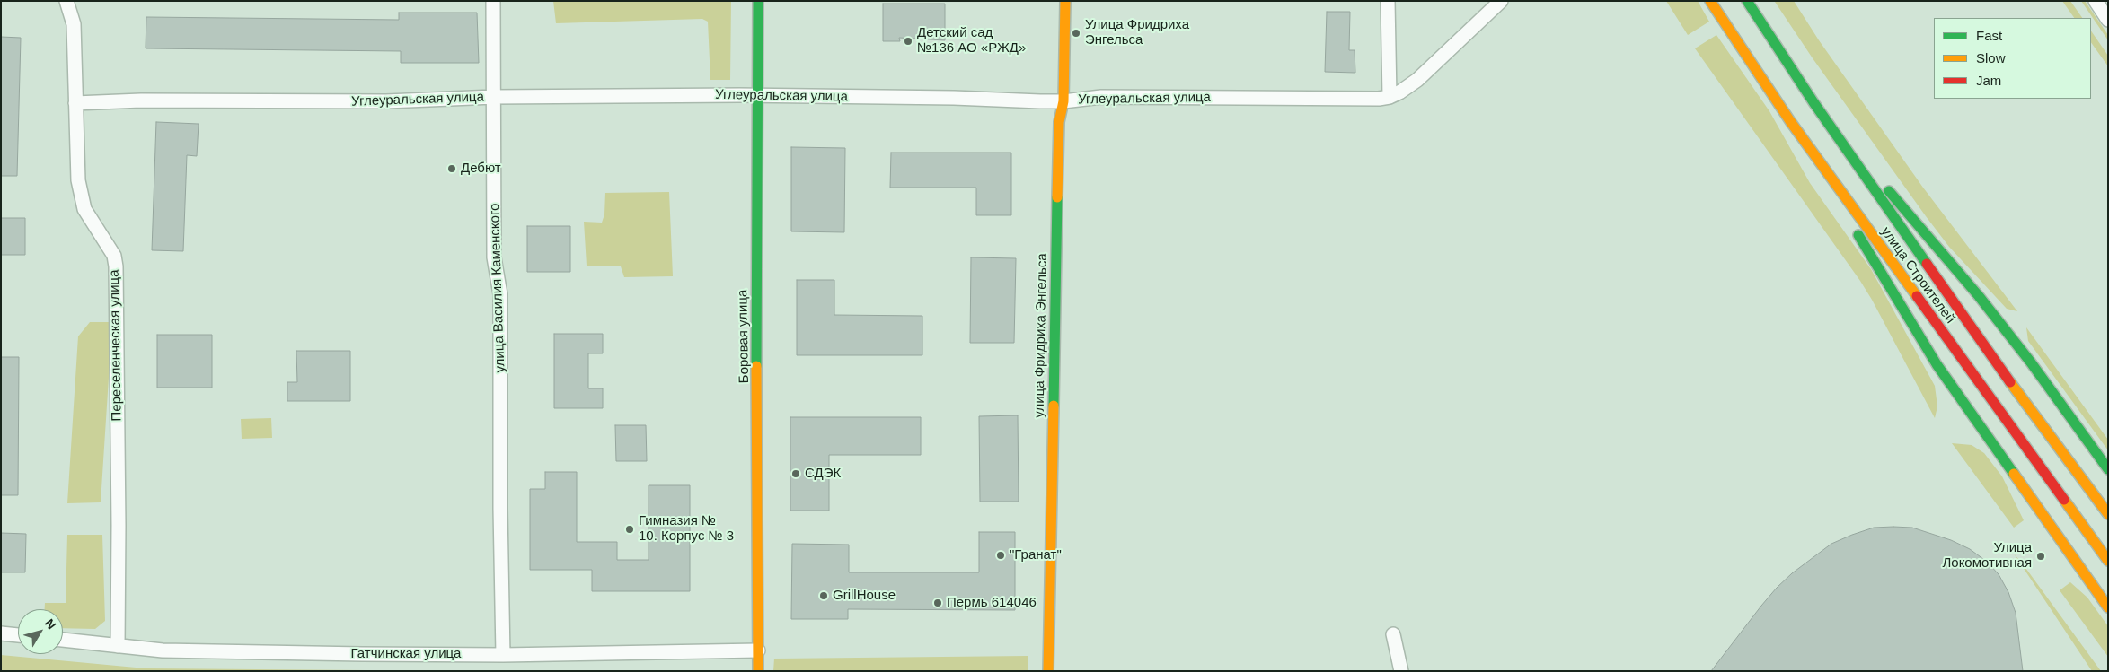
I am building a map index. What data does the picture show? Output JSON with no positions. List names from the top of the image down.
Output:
{
  "streets": {
    "main road": ["улица Строителей", "улица Фридриха Энгельса", "Боровая улица"],
    "street": [
      "Углеуральская улица",
      "улица Василия Каменского",
      "Переселенческая улица",
      "Гатчинская улица"
    ]
  },
  "crossings": [
    ["Углеуральская улица", "улица Василия Каменского"],
    ["Углеуральская улица", "улица Фридриха Энгельса"],
    ["Углеуральская улица", "Боровая улица"],
    ["Углеуральская улица", "Переселенческая улица"],
    ["улица Василия Каменского", "Гатчинская улица"],
    ["Боровая улица", "Гатчинская улица"],
    ["Переселенческая улица", "Гатчинская улица"]
  ],
  "places": [
    "Улица Фридриха Энгельса",
    "Детский сад №136 АО «РЖД»",
    "Дебют",
    "СДЭК",
    "Гимназия № 10. Корпус № 3",
    "\"Гранат\"",
    "Улица Локомотивная",
    "GrillHouse",
    "Пермь 614046"
  ],
  "legend": ["Fast", "Slow", "Jam"],
  "north": "top right"
}
